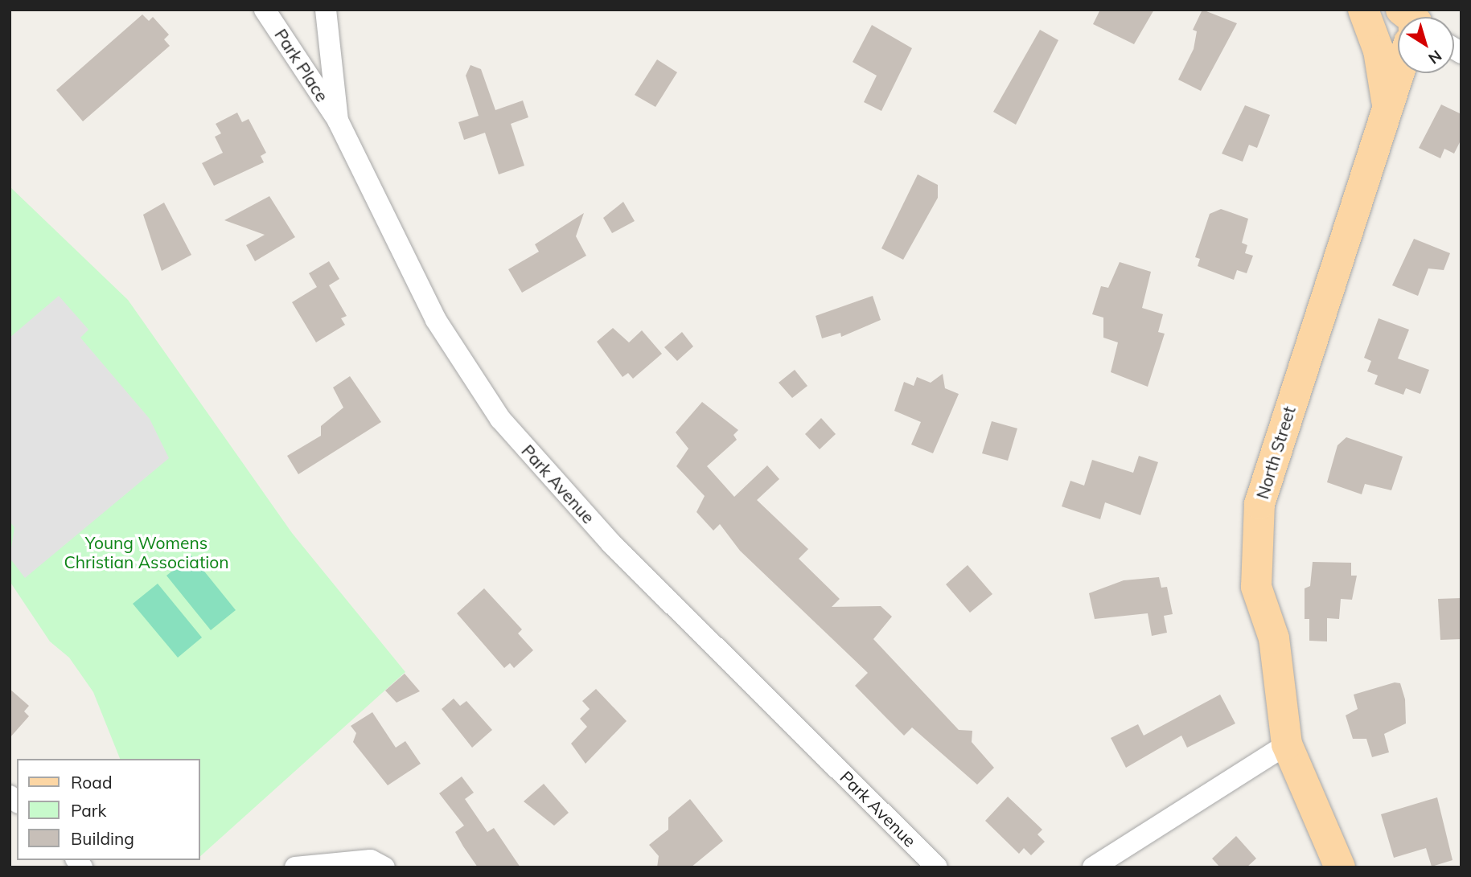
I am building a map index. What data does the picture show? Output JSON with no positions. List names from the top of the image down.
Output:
{
  "streets": {
    "main road": ["North Street"],
    "street": ["Park Place", "Park Avenue"]
  },
  "crossings": [
    ["Park Place", "Park Avenue"]
  ],
  "parks": ["Young Womens Christian Association"],
  "legend": ["Road", "Park", "Building"],
  "north": "bottom right"
}
